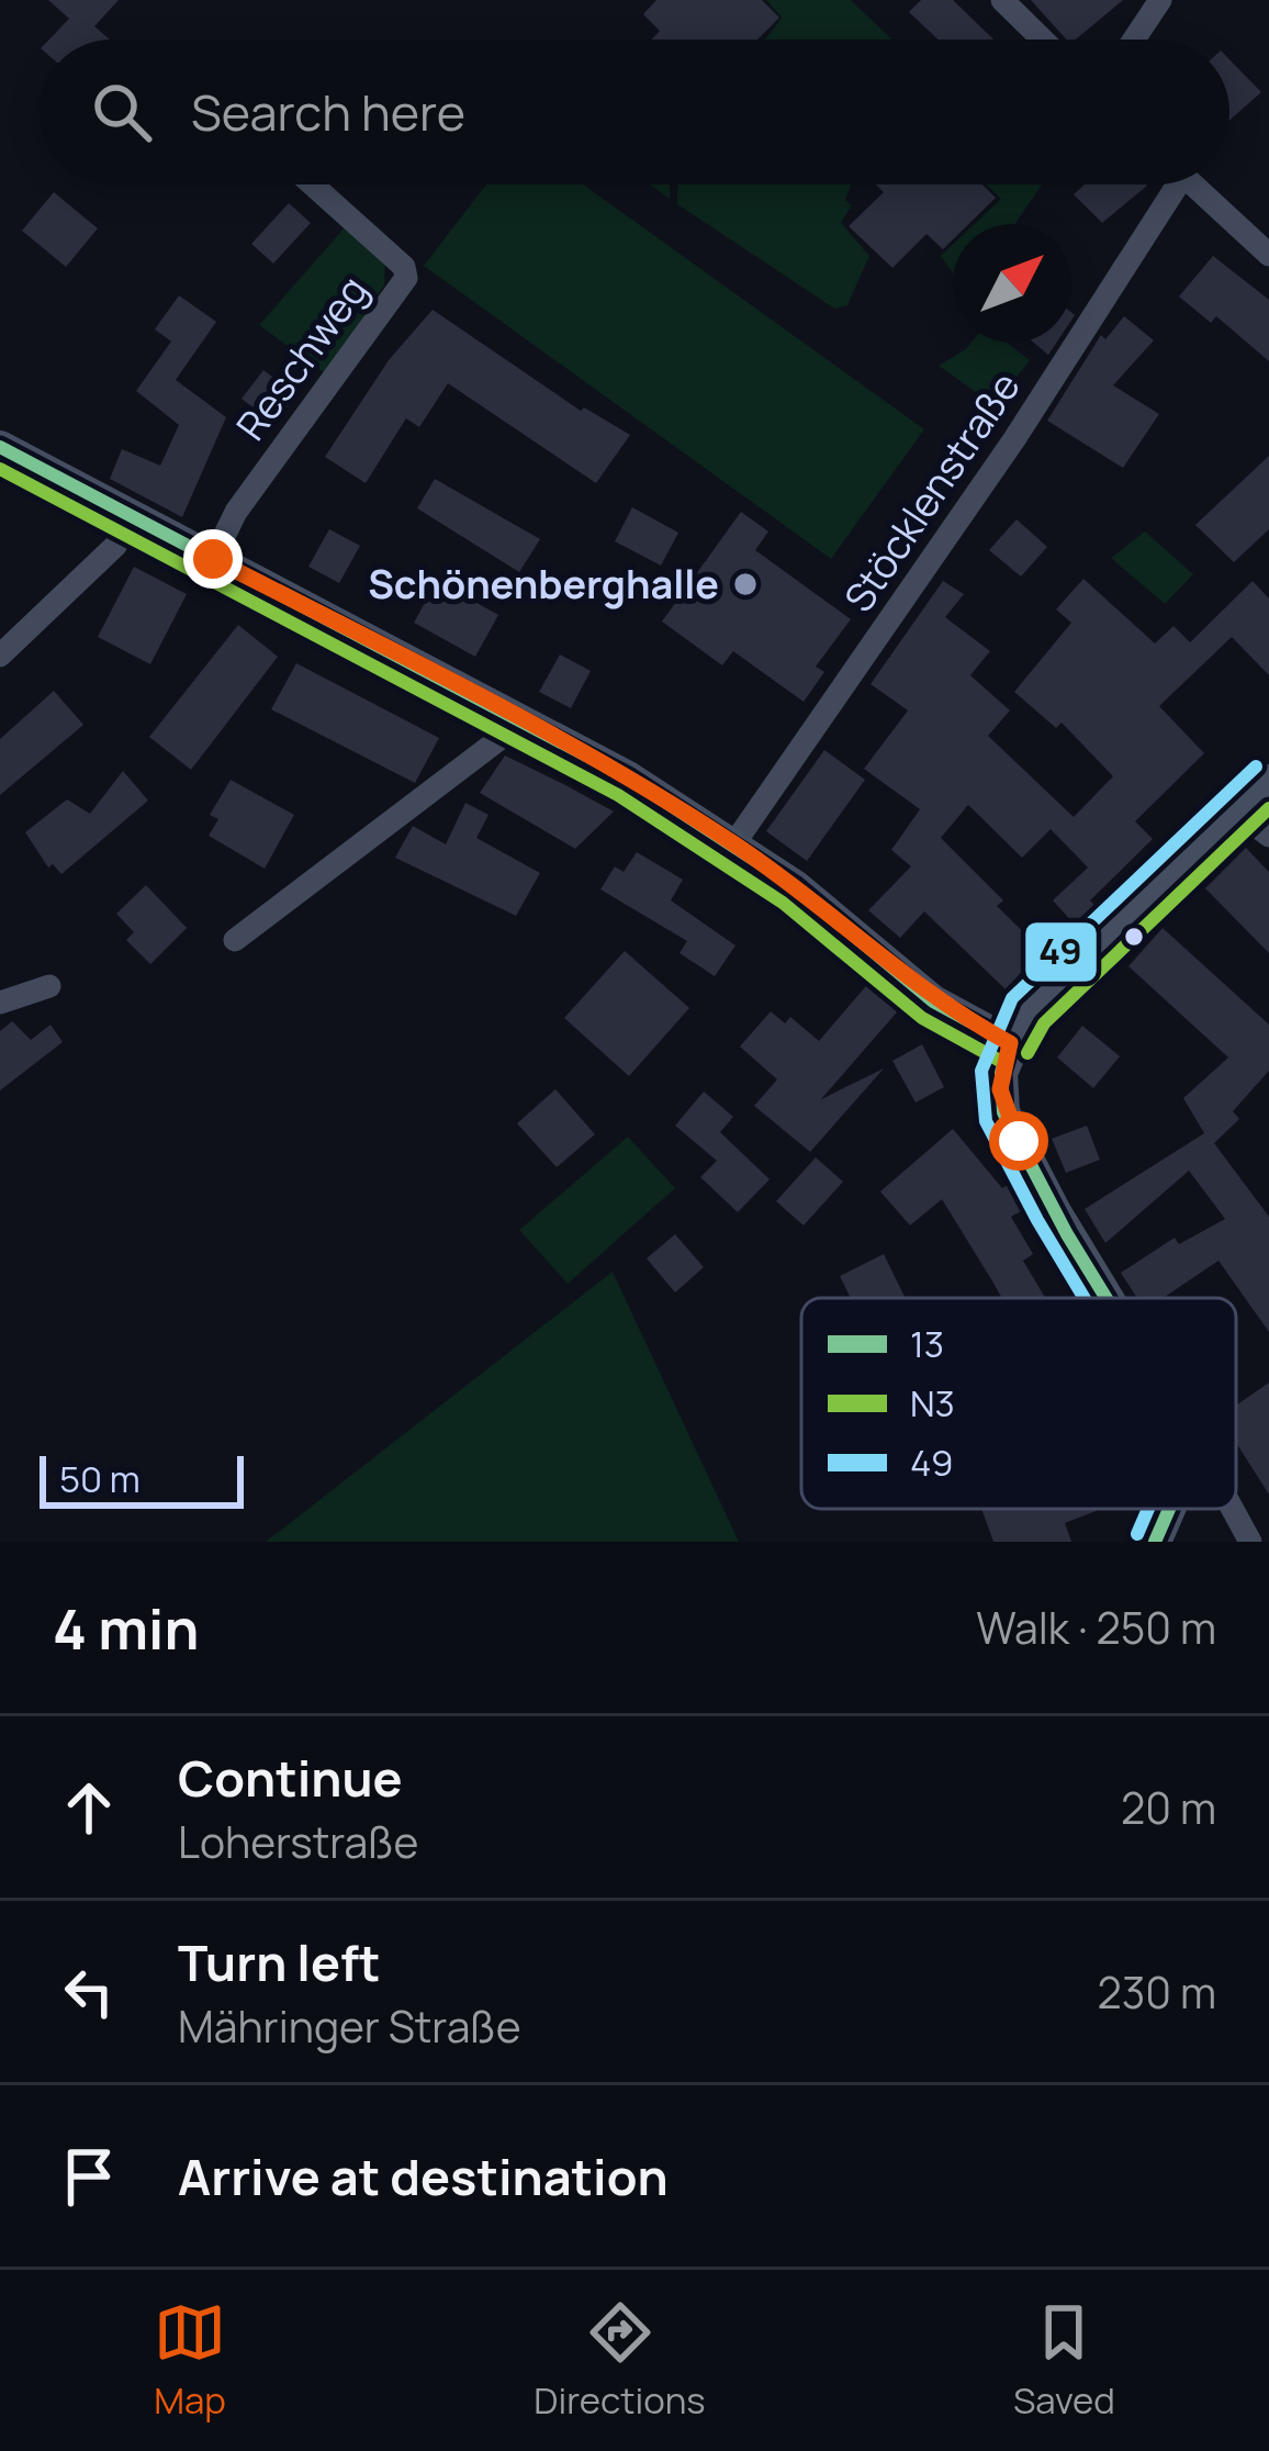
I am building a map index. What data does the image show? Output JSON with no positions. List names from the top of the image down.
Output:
{
  "streets": {
    "street": ["Reschweg", "Stöcklenstraße"]
  },
  "places": ["Schönenberghalle"],
  "lines": ["transit line 13", "transit line N3", "transit line 49"],
  "legend": ["13", "N3", "49"],
  "scale_bar": "50 m",
  "north": "top right",
  "page": {
    "search": "Search here",
    "scale": "50 m",
    "heading": ["4 min", "Walk · 250 m"],
    "list": [
      ["Continue", "Loherstraße", "20 m"],
      ["Turn left", "Mähringer Straße", "230 m"],
      "Arrive at destination"
    ],
    "nav": ["Map", "Directions", "Saved"]
  }
}
